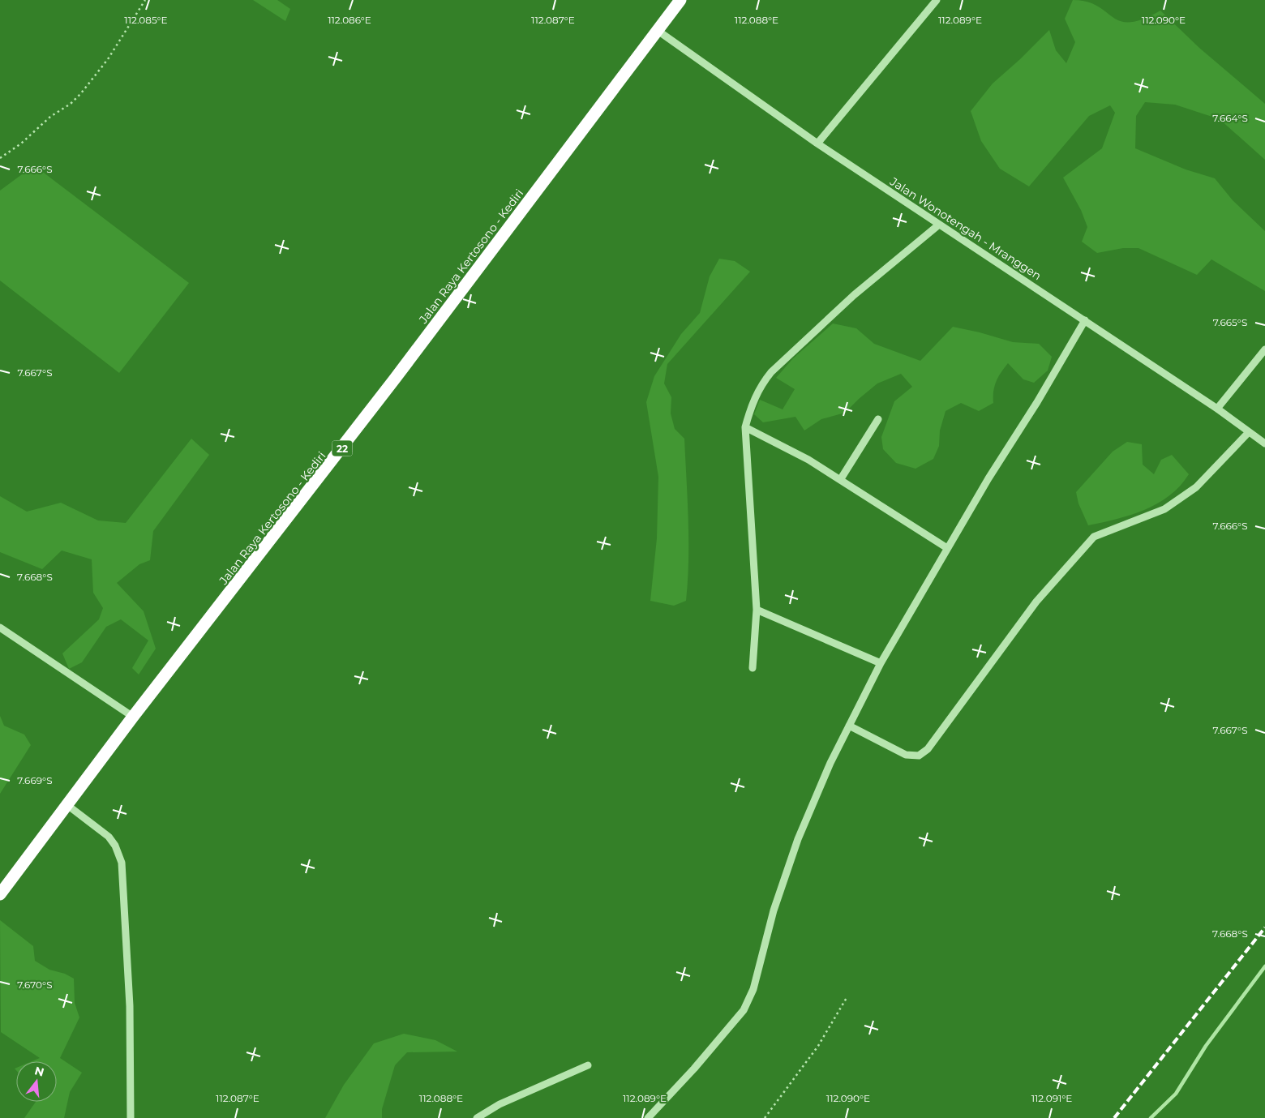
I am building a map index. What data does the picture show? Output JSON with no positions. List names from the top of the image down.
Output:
{
  "streets": {
    "highway": ["Jalan Raya Kertosono - Kediri", "22"],
    "street": ["Jalan Wonotengah - Mranggen"]
  },
  "crossings": [
    ["Jalan Wonotengah - Mranggen", "Jalan Raya Kertosono - Kediri"]
  ],
  "north": "top",
  "coordinates": [
    "112.085°E",
    "112.086°E",
    "112.087°E",
    "112.088°E",
    "112.089°E",
    "112.090°E",
    "7.664°S",
    "7.666°S",
    "7.665°S",
    "7.667°S",
    "7.668°S",
    "7.669°S",
    "7.670°S",
    "112.091°E"
  ]
}
